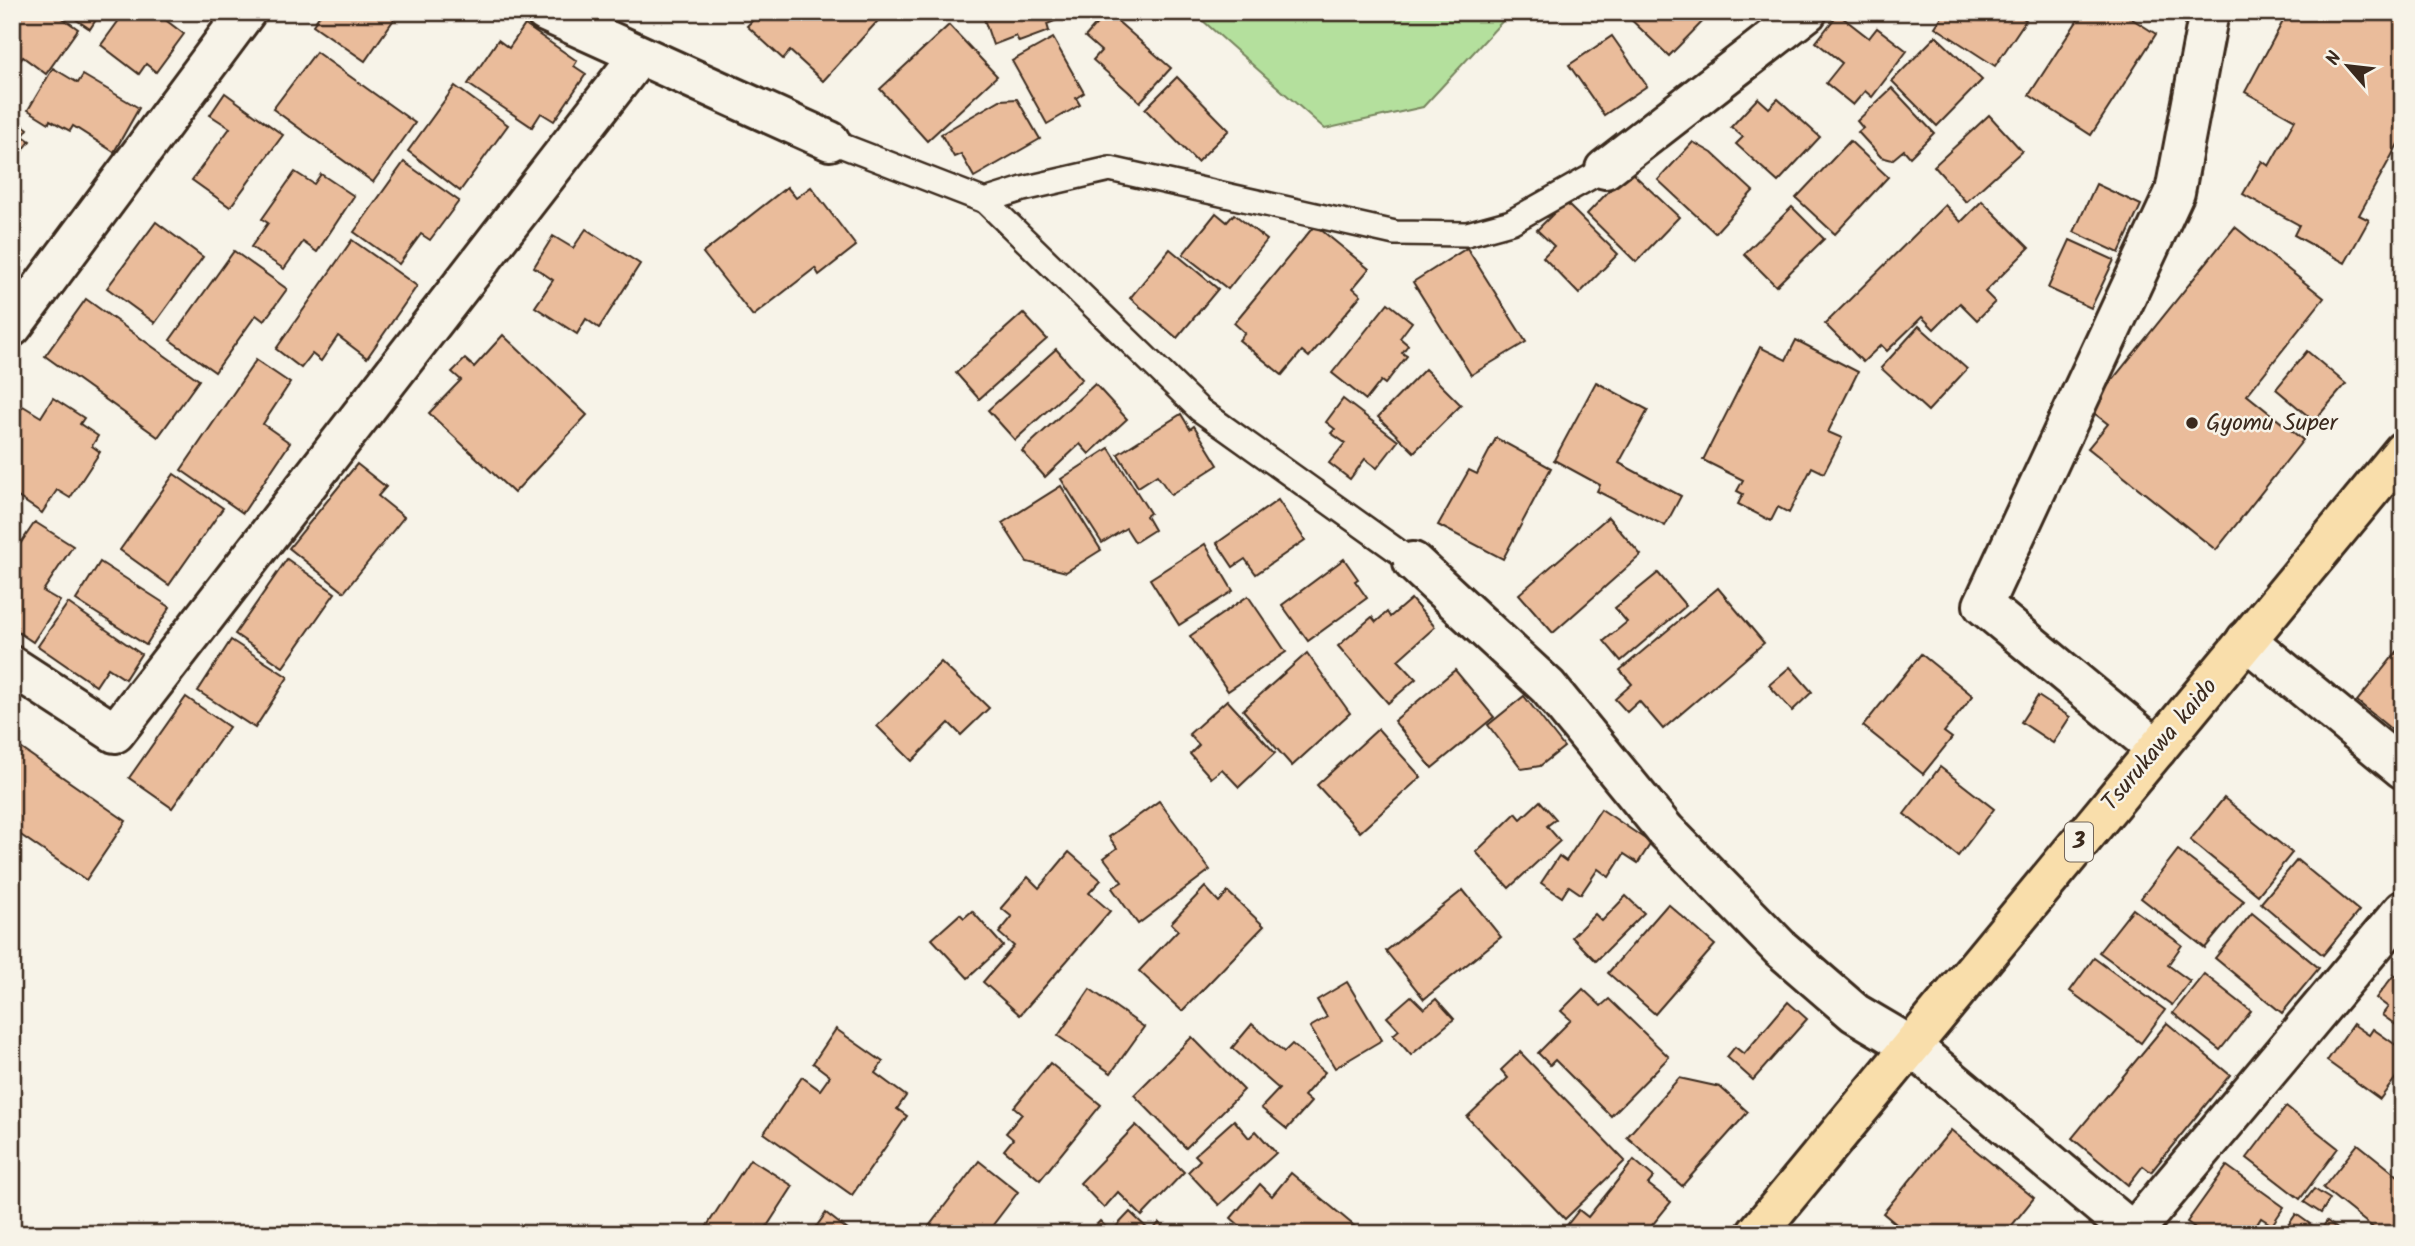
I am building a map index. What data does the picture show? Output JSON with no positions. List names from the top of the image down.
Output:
{
  "streets": {
    "main road": ["Tsurukawa kaido", "3"]
  },
  "places": ["Gyomu Super"],
  "north": "top left"
}
